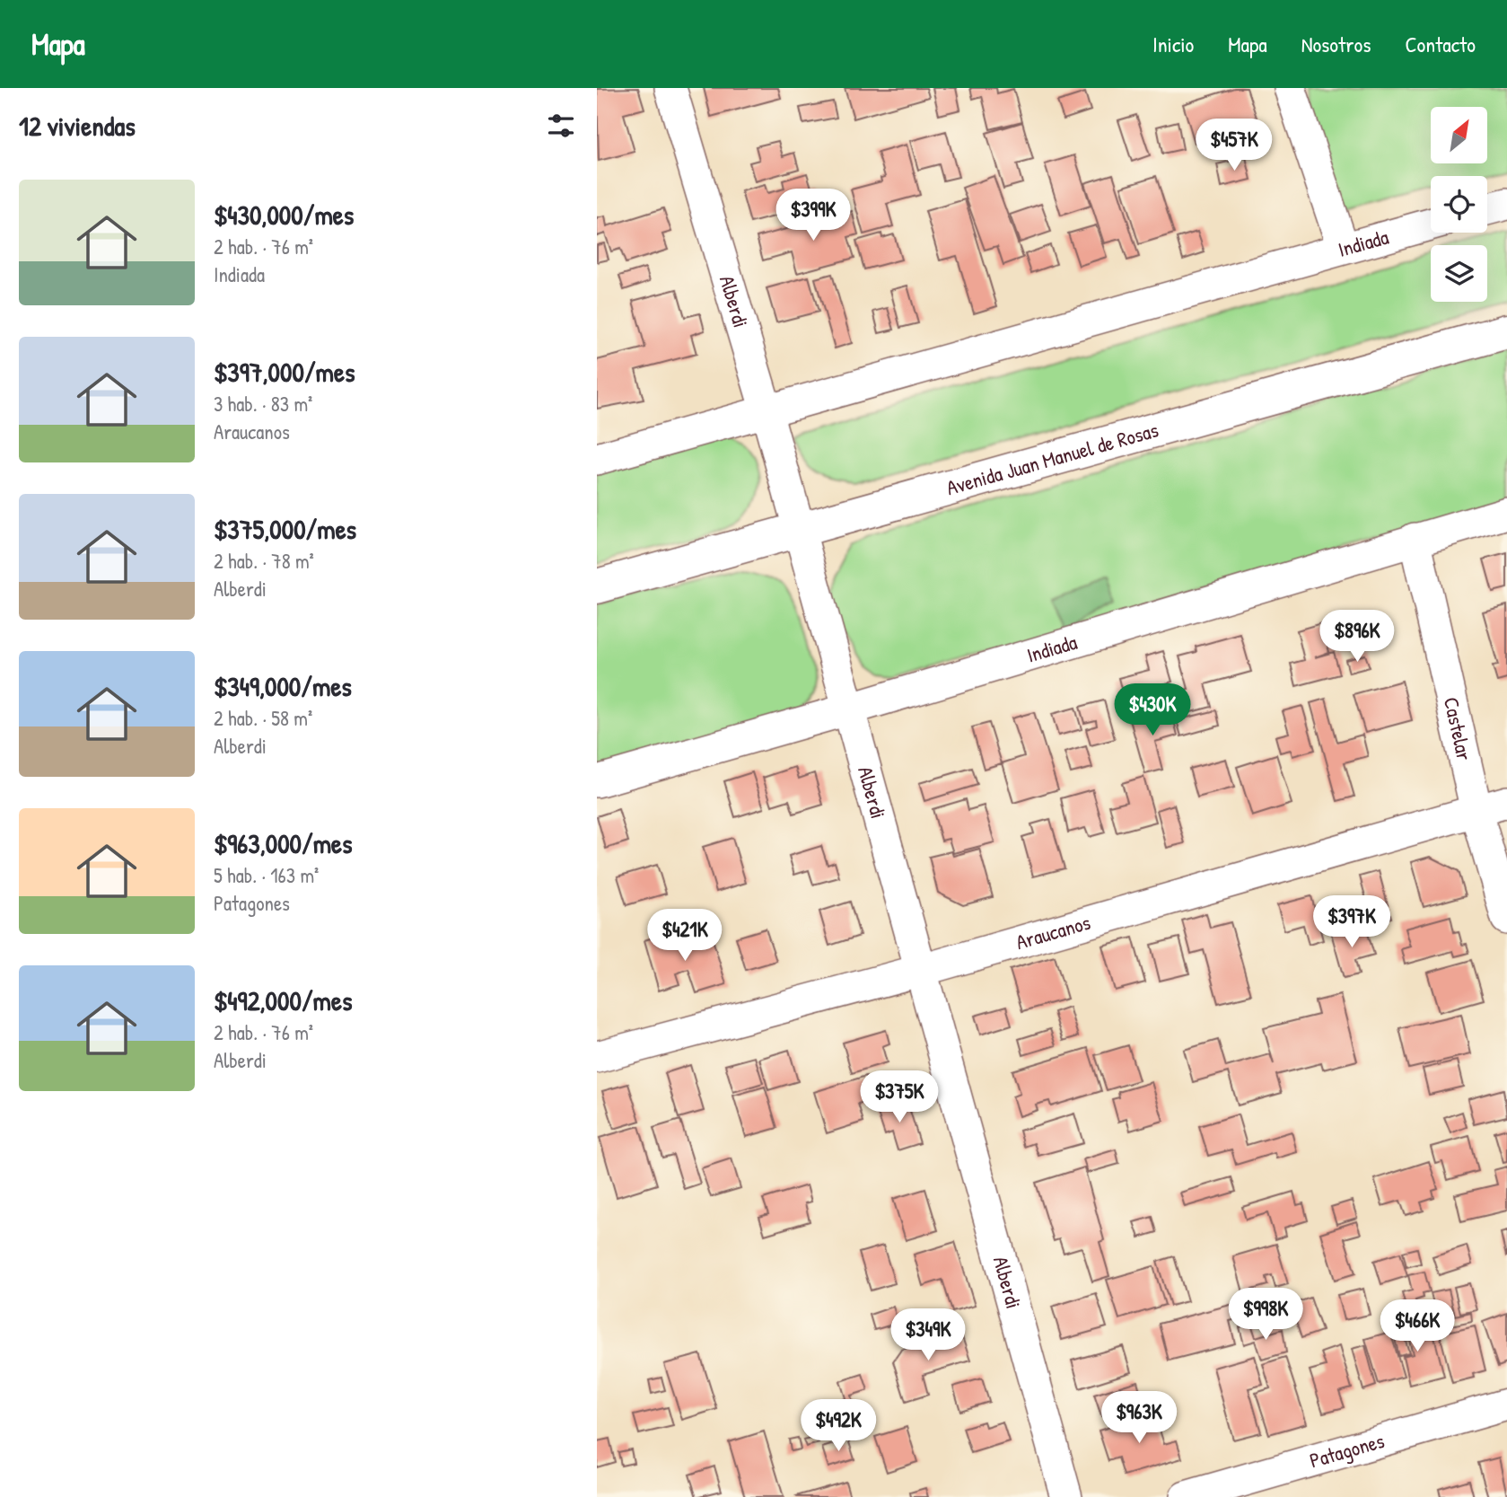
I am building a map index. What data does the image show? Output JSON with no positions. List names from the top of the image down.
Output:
{
  "streets": {
    "main road": ["Avenida Juan Manuel de Rosas"],
    "street": [
      "Indiada",
      "Alberdi",
      "Castelar",
      "Araucanos",
      "Patagones"
    ]
  },
  "crossings": [
    ["Indiada", "Alberdi"],
    ["Indiada", "Castelar"],
    ["Alberdi", "Avenida Juan Manuel de Rosas"],
    ["Alberdi", "Araucanos"],
    ["Castelar", "Araucanos"]
  ],
  "north": "top right",
  "page": {
    "header": "Mapa",
    "nav": [
      "Inicio",
      "Mapa",
      "Nosotros",
      "Contacto"
    ],
    "heading": "12 viviendas",
    "price": [
      "$457K",
      "$399K",
      "$896K",
      "$430K",
      "$397K",
      "$421K",
      "$375K",
      "$998K",
      "$466K",
      "$349K",
      "$963K",
      "$492K"
    ],
    "list": [
      {
        "name": "$430,000/mes",
        "note": "2 hab. · 76 m² · Indiada"
      },
      {
        "name": "$397,000/mes",
        "note": "3 hab. · 83 m² · Araucanos"
      },
      {
        "name": "$375,000/mes",
        "note": "2 hab. · 78 m² · Alberdi"
      },
      {
        "name": "$349,000/mes",
        "note": "2 hab. · 58 m² · Alberdi"
      },
      {
        "name": "$963,000/mes",
        "note": "5 hab. · 163 m² · Patagones"
      },
      {
        "name": "$492,000/mes",
        "note": "2 hab. · 76 m² · Alberdi"
      }
    ]
  }
}
